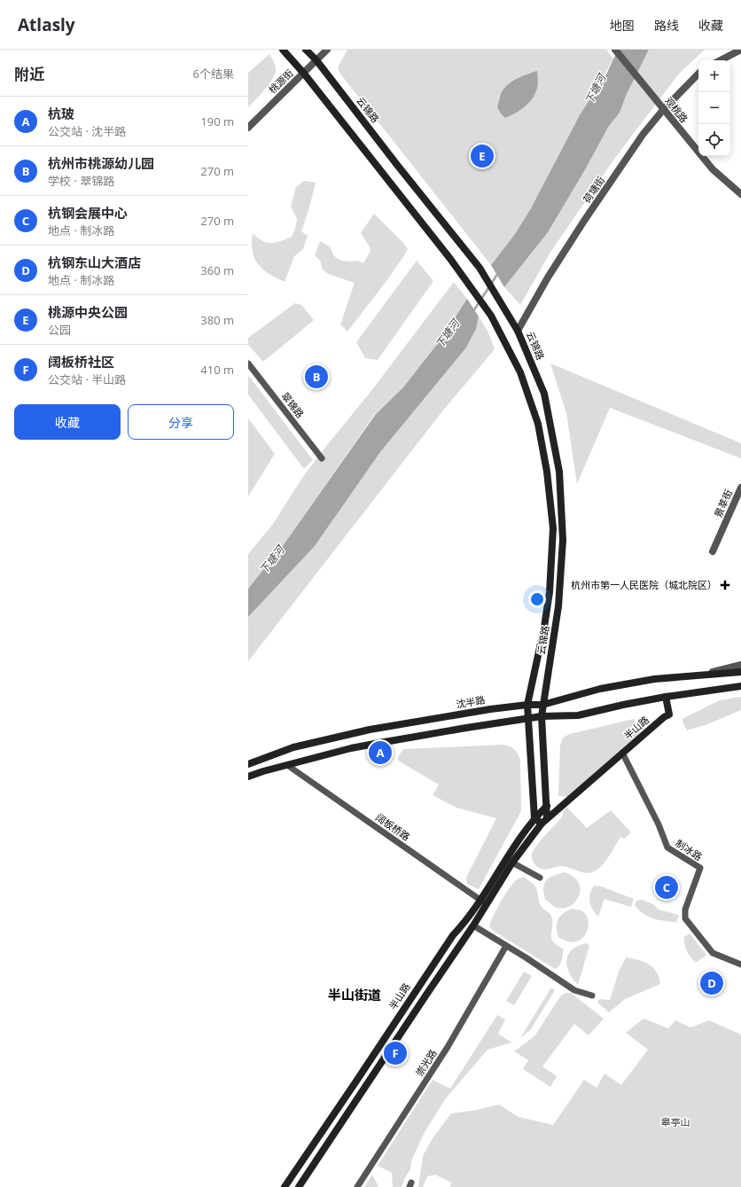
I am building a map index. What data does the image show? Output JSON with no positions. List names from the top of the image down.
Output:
{
  "streets": {
    "main road": ["云锦路", "沈半路", "半山路"],
    "street": [
      "桃源街",
      "观桃路",
      "荷塘街",
      "翠锦路",
      "景莘街",
      "阔板桥路",
      "制冰路",
      "崇光路"
    ]
  },
  "crossings": [
    ["桃源街", "云锦路"],
    ["云锦路", "荷塘街"],
    ["云锦路", "沈半路"],
    ["观桃路", "荷塘街"],
    ["半山路", "阔板桥路"],
    ["半山路", "制冰路"]
  ],
  "districts": ["半山街道"],
  "water": ["下塘河"],
  "parks": ["皋亭山"],
  "places": {
    "health": ["杭州市第一人民医院（城北院区）"]
  },
  "page": {
    "header": "Atlasly",
    "nav": ["地图", "路线", "收藏"],
    "heading": ["附近", "6个结果"],
    "map_buttons": ["+", "−"],
    "list": [
      {
        "mark": "A",
        "name": "杭玻",
        "note": "公交站 · 沈半路",
        "value": "190 m"
      },
      {
        "mark": "B",
        "name": "杭州市桃源幼儿园",
        "note": "学校 · 翠锦路",
        "value": "270 m"
      },
      {
        "mark": "C",
        "name": "杭钢会展中心",
        "note": "地点 · 制冰路",
        "value": "270 m"
      },
      {
        "mark": "D",
        "name": "杭钢东山大酒店",
        "note": "地点 · 制冰路",
        "value": "360 m"
      },
      {
        "mark": "E",
        "name": "桃源中央公园",
        "note": "公园",
        "value": "380 m"
      },
      {
        "mark": "F",
        "name": "阔板桥社区",
        "note": "公交站 · 半山路",
        "value": "410 m"
      }
    ],
    "pins": [
      "E",
      "B",
      "A",
      "C",
      "D",
      "F"
    ],
    "buttons": ["收藏", "分享"]
  }
}
